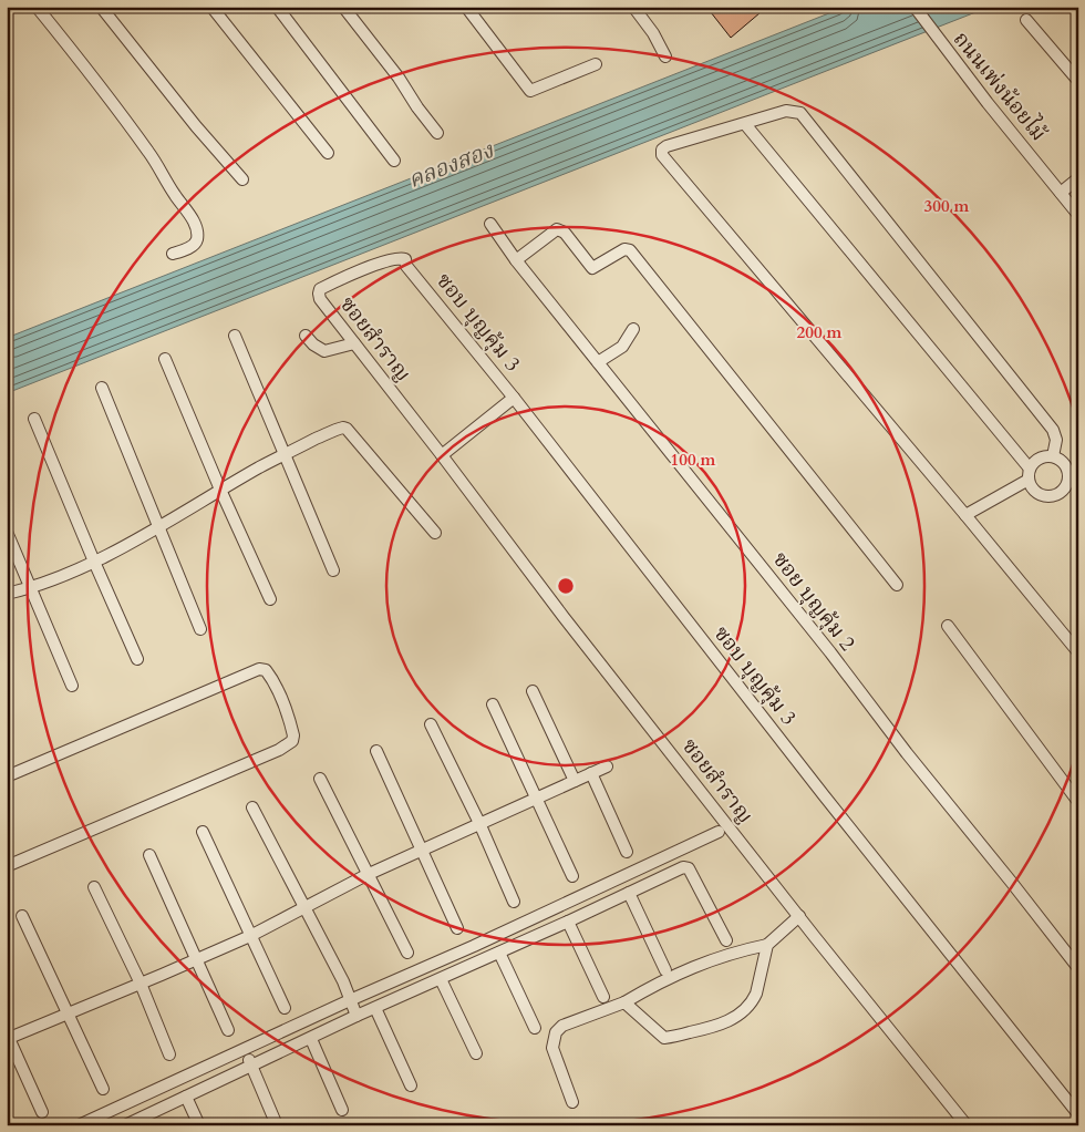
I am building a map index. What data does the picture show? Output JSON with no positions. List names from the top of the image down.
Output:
{
  "streets": {
    "street": [
      "ถนนเพ่งน้อยไม้",
      "ซอบ บุญคุ้ม 3",
      "ซอยสำราญ",
      "ซอย บุญคุ้ม 2"
    ]
  },
  "crossings": [
    ["ซอบ บุญคุ้ม 3", "ซอยสำราญ"]
  ],
  "water": ["คลองสอง"],
  "rings": ["300 m", "200 m", "100 m"]
}
